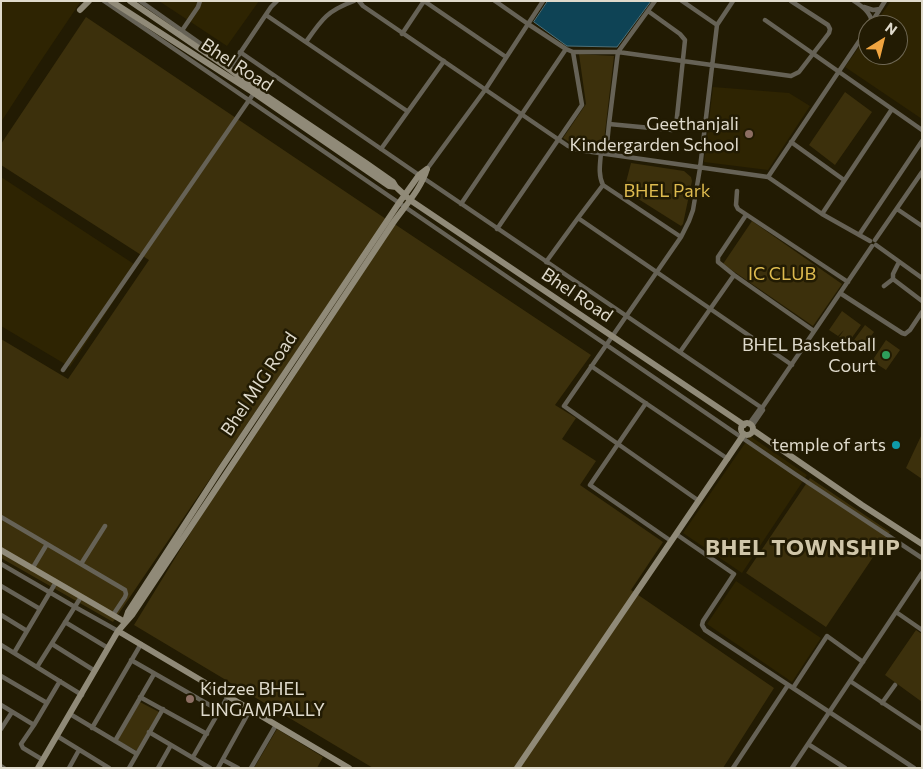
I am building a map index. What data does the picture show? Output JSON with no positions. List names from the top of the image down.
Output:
{
  "streets": {
    "street": ["Bhel Road", "Bhel MIG Road"]
  },
  "crossings": [
    ["Bhel Road", "Bhel MIG Road"]
  ],
  "districts": ["BHEL TOWNSHIP"],
  "parks": ["BHEL Park", "IC CLUB"],
  "places": [
    "Geethanjali Kindergarden School",
    "BHEL Basketball Court",
    "temple of arts",
    "Kidzee BHEL LINGAMPALLY"
  ],
  "north": "top right"
}
